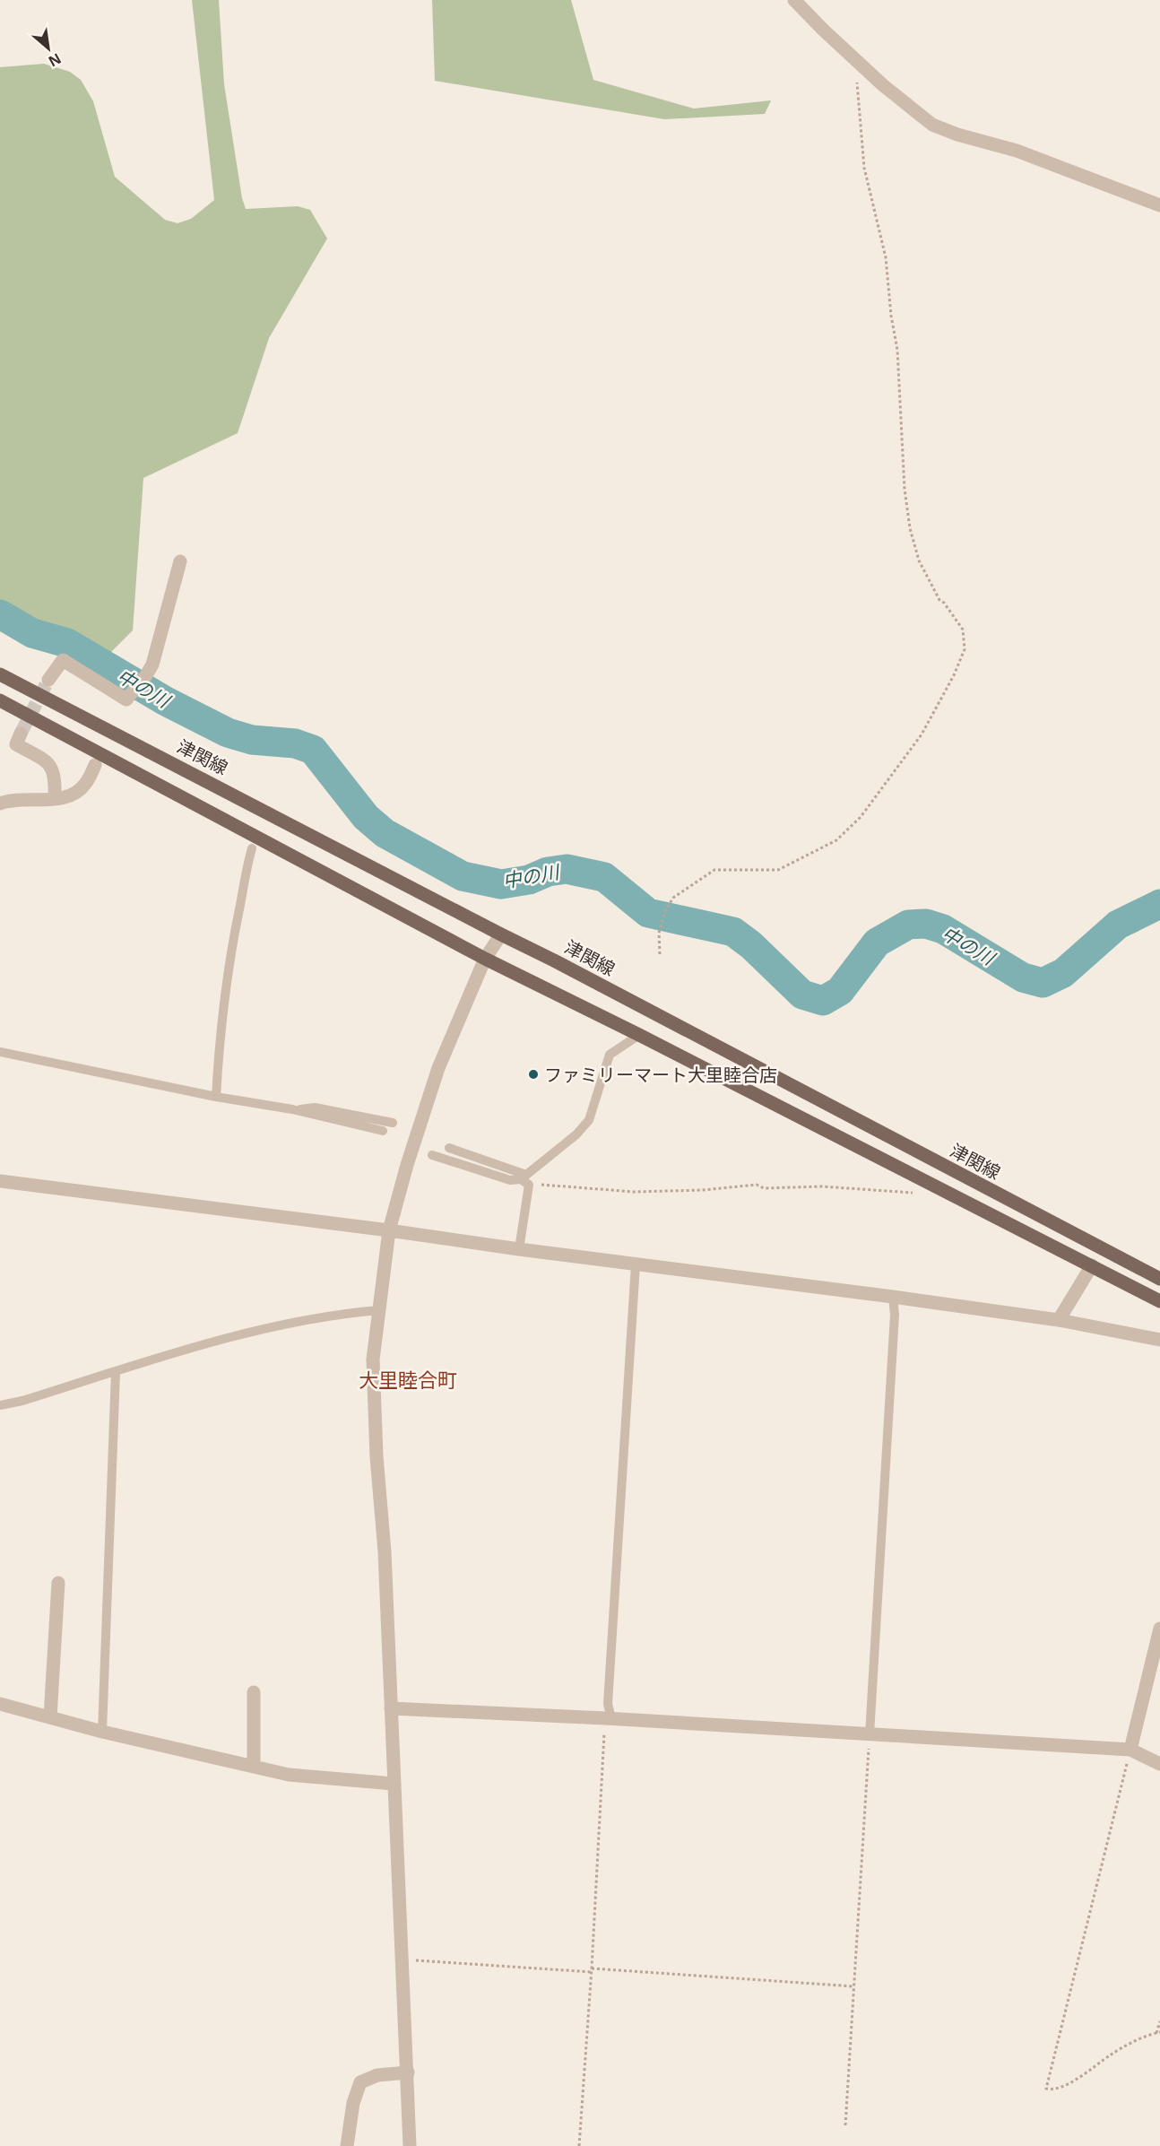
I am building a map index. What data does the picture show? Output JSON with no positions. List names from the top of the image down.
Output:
{
  "streets": {
    "main road": ["津関線"]
  },
  "districts": ["大里睦合町"],
  "water": ["中の川"],
  "places": ["ファミリーマート大里睦合店"],
  "north": "bottom right"
}
